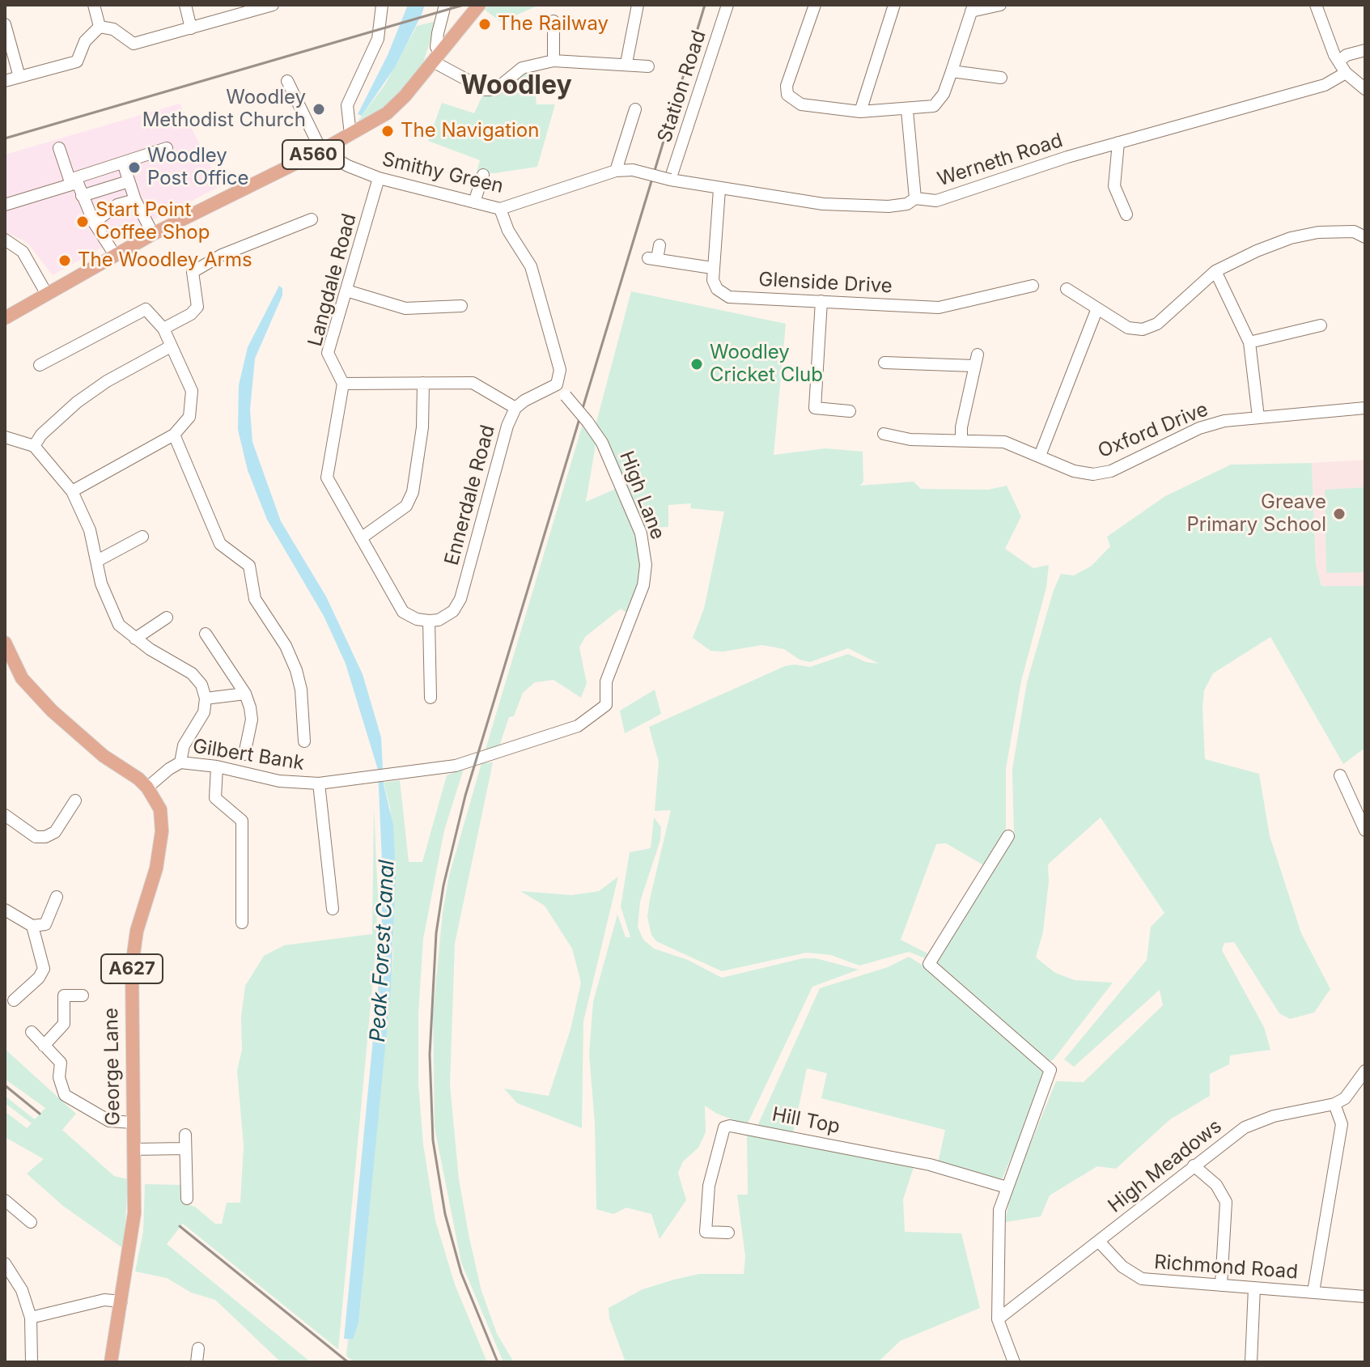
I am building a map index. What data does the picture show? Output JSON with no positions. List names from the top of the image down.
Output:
{
  "streets": {
    "main road": ["A560", "A627", "George Lane"],
    "street": [
      "Station Road",
      "Werneth Road",
      "Smithy Green",
      "Langdale Road",
      "Glenside Drive",
      "Oxford Drive",
      "Ennerdale Road",
      "High Lane",
      "Gilbert Bank",
      "Hill Top",
      "High Meadows",
      "Richmond Road"
    ]
  },
  "crossings": [
    ["Station Road", "Werneth Road"],
    ["A560", "Smithy Green"],
    ["Werneth Road", "Smithy Green"],
    ["Smithy Green", "Langdale Road"],
    ["Ennerdale Road", "High Lane"],
    ["High Lane", "Gilbert Bank"],
    ["Gilbert Bank", "George Lane"],
    ["High Meadows", "Richmond Road"]
  ],
  "districts": ["Woodley"],
  "water": ["Peak Forest Canal"],
  "places": [
    "The Railway",
    "Woodley Methodist Church",
    "The Navigation",
    "Woodley Post Office",
    "Start Point Coffee Shop",
    "The Woodley Arms",
    "Woodley Cricket Club",
    "Greave Primary School"
  ]
}
